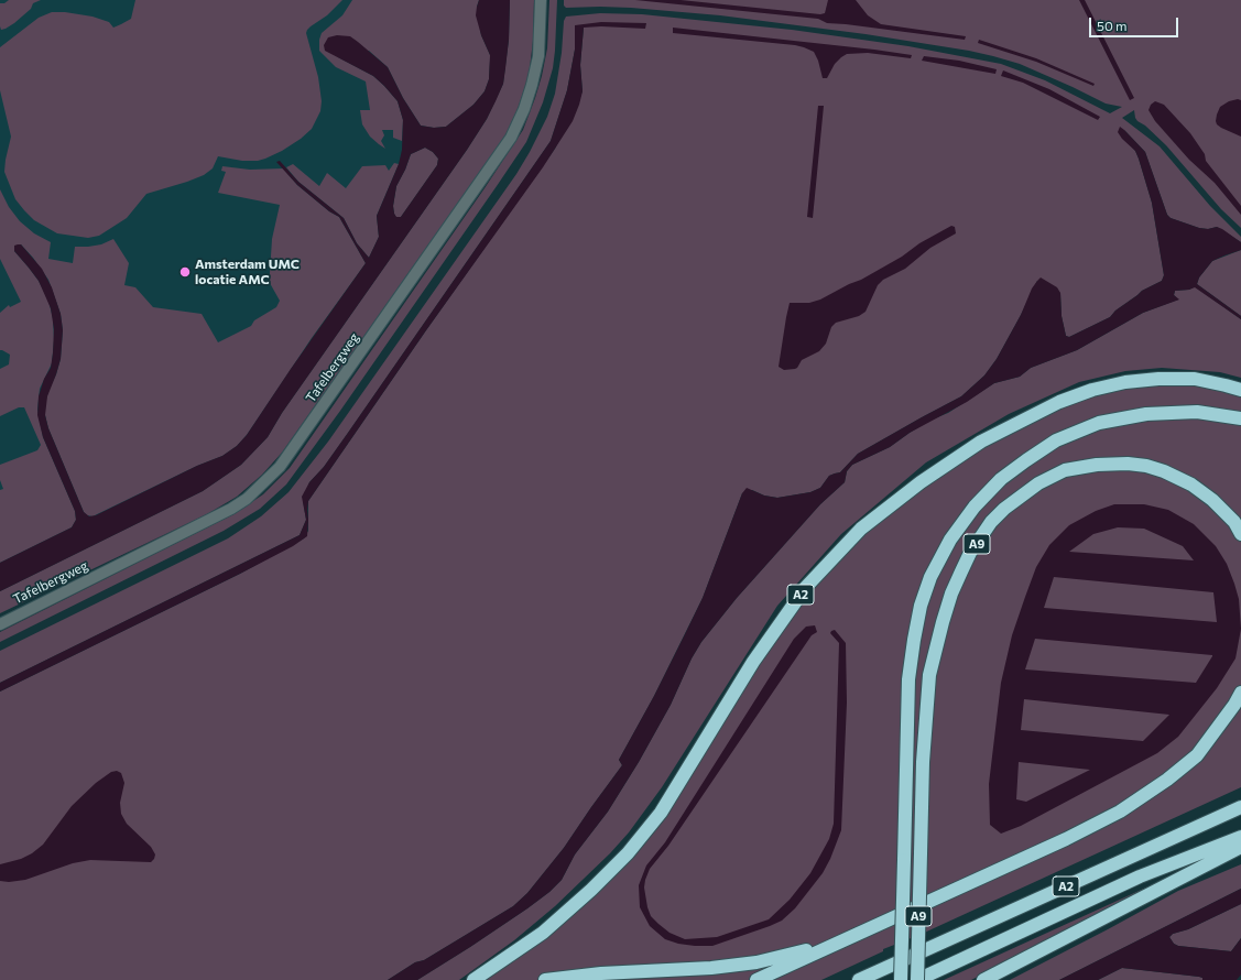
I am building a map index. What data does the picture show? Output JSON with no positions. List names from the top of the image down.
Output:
{
  "streets": {
    "highway": ["A9", "A2"],
    "street": ["Tafelbergweg"]
  },
  "crossings": [
    ["A9", "A2"]
  ],
  "places": ["Amsterdam UMC locatie AMC"],
  "scale_bar": "50 m"
}
